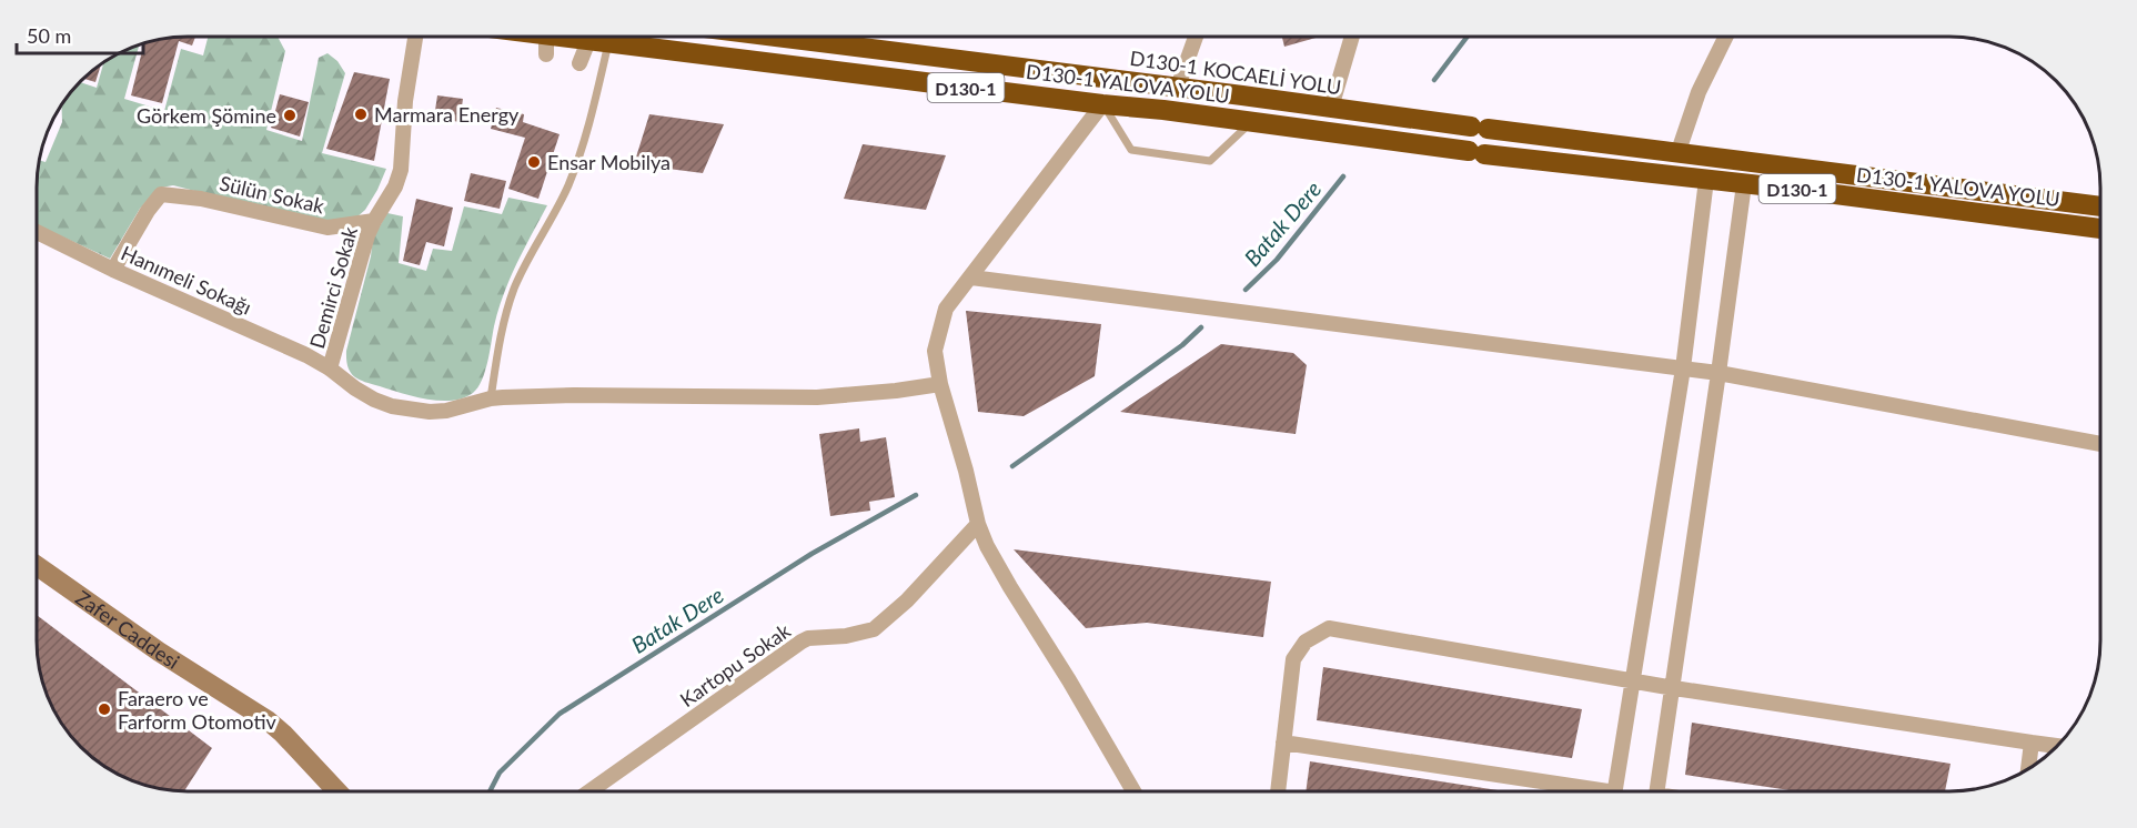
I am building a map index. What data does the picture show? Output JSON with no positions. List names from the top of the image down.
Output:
{
  "streets": {
    "highway": ["D130-1 KOCAELİ YOLU", "D130-1 YALOVA YOLU", "D130-1"],
    "street": [
      "Sülün Sokak",
      "Hanımeli Sokağı",
      "Demirci Sokak",
      "Zafer Caddesi",
      "Kartopu Sokak"
    ]
  },
  "crossings": [
    ["Sülün Sokak", "Hanımeli Sokağı"],
    ["Sülün Sokak", "Demirci Sokak"],
    ["Hanımeli Sokağı", "Demirci Sokak"]
  ],
  "water": ["Batak Dere"],
  "places": [
    "Marmara Energy",
    "Görkem Şömine",
    "Ensar Mobilya",
    "Faraero ve Farform Otomotiv"
  ],
  "scale_bar": "50 m"
}
